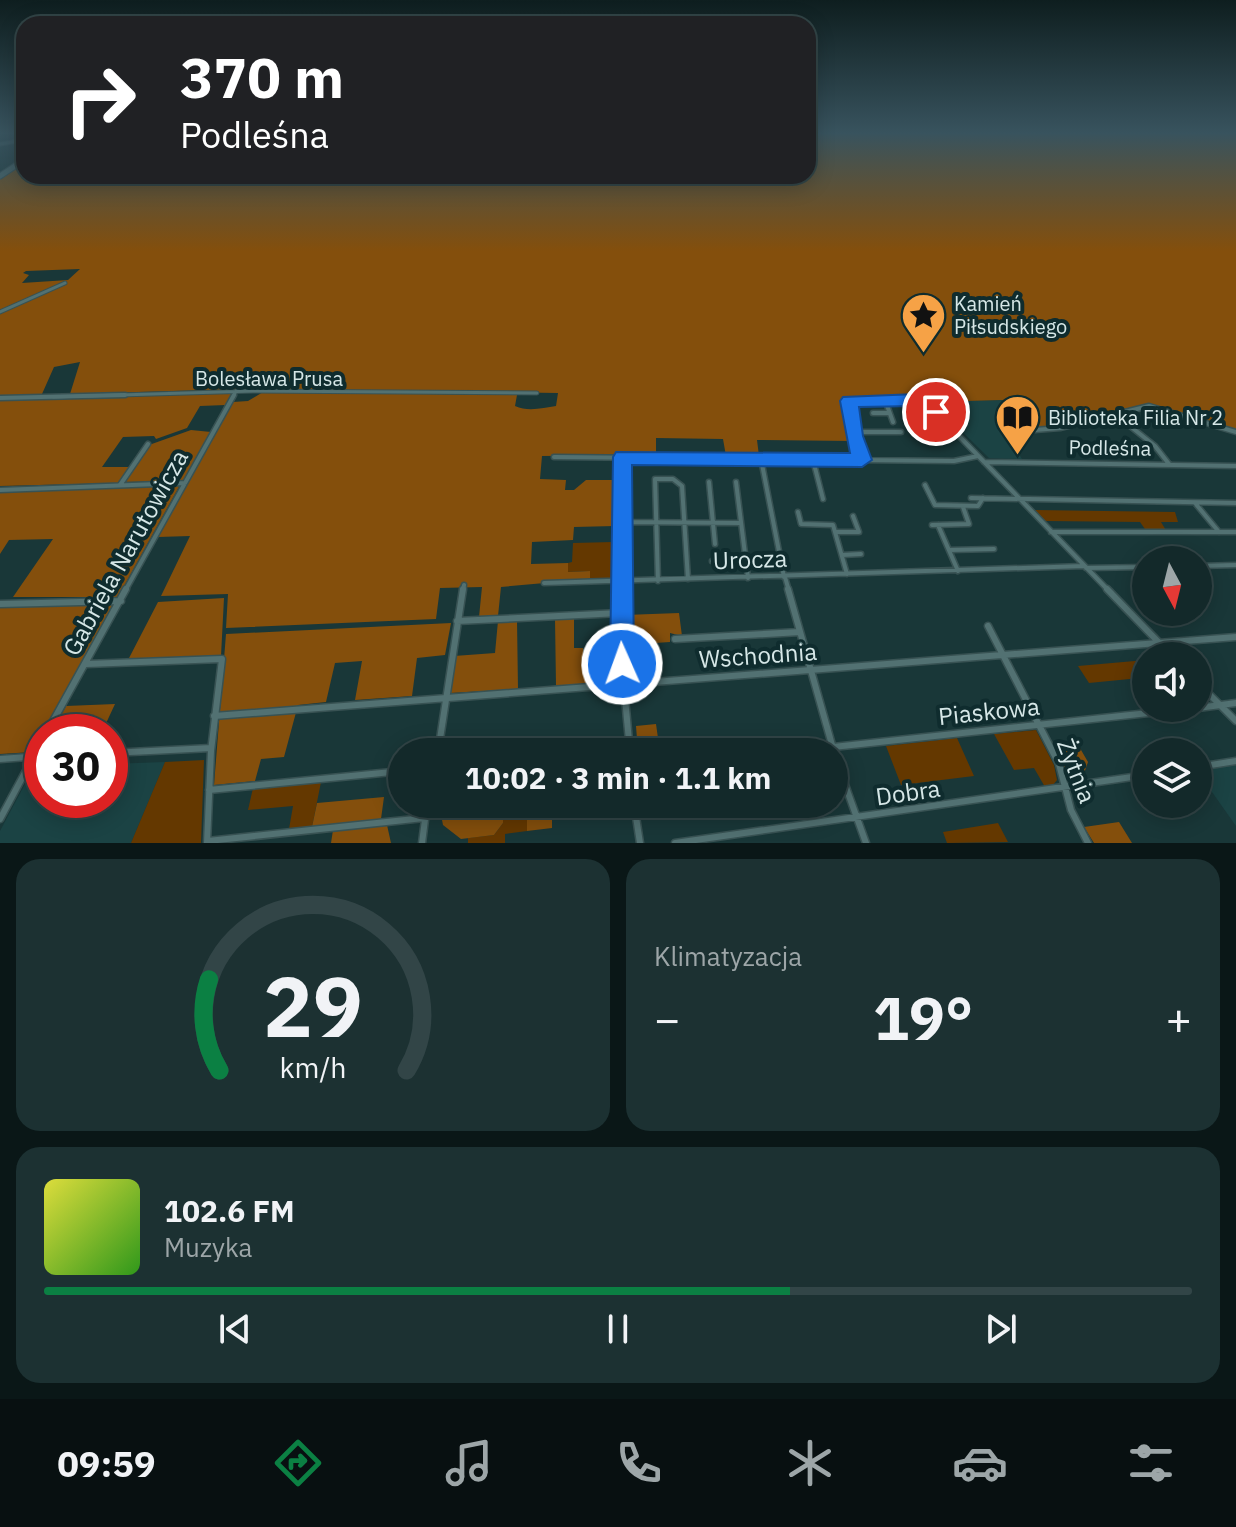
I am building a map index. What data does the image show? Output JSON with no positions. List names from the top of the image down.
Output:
{
  "streets": {
    "street": [
      "Bolesława Prusa",
      "Podleśna",
      "Gabriela Narutowicza",
      "Urocza",
      "Wschodnia",
      "Piaskowa",
      "Żytnia",
      "Dobra"
    ]
  },
  "crossings": [
    ["Bolesława Prusa", "Gabriela Narutowicza"],
    ["Wschodnia", "Żytnia"],
    ["Piaskowa", "Żytnia"],
    ["Żytnia", "Dobra"]
  ],
  "places": {
    "place": ["Kamień Piłsudskiego"],
    "library": ["Biblioteka Filia Nr 2"]
  },
  "north": "bottom",
  "page": {
    "turn": ["370 m", "Podleśna"],
    "limit": "30",
    "trip": "10:02 · 3 min · 1.1 km",
    "tile": "Klimatyzacja",
    "heat": ["−", "19°", "+"],
    "song": ["102.6 FM", "Muzyka"],
    "tabs": "09:59",
    "gauge": ["29", "km/h"]
  }
}
